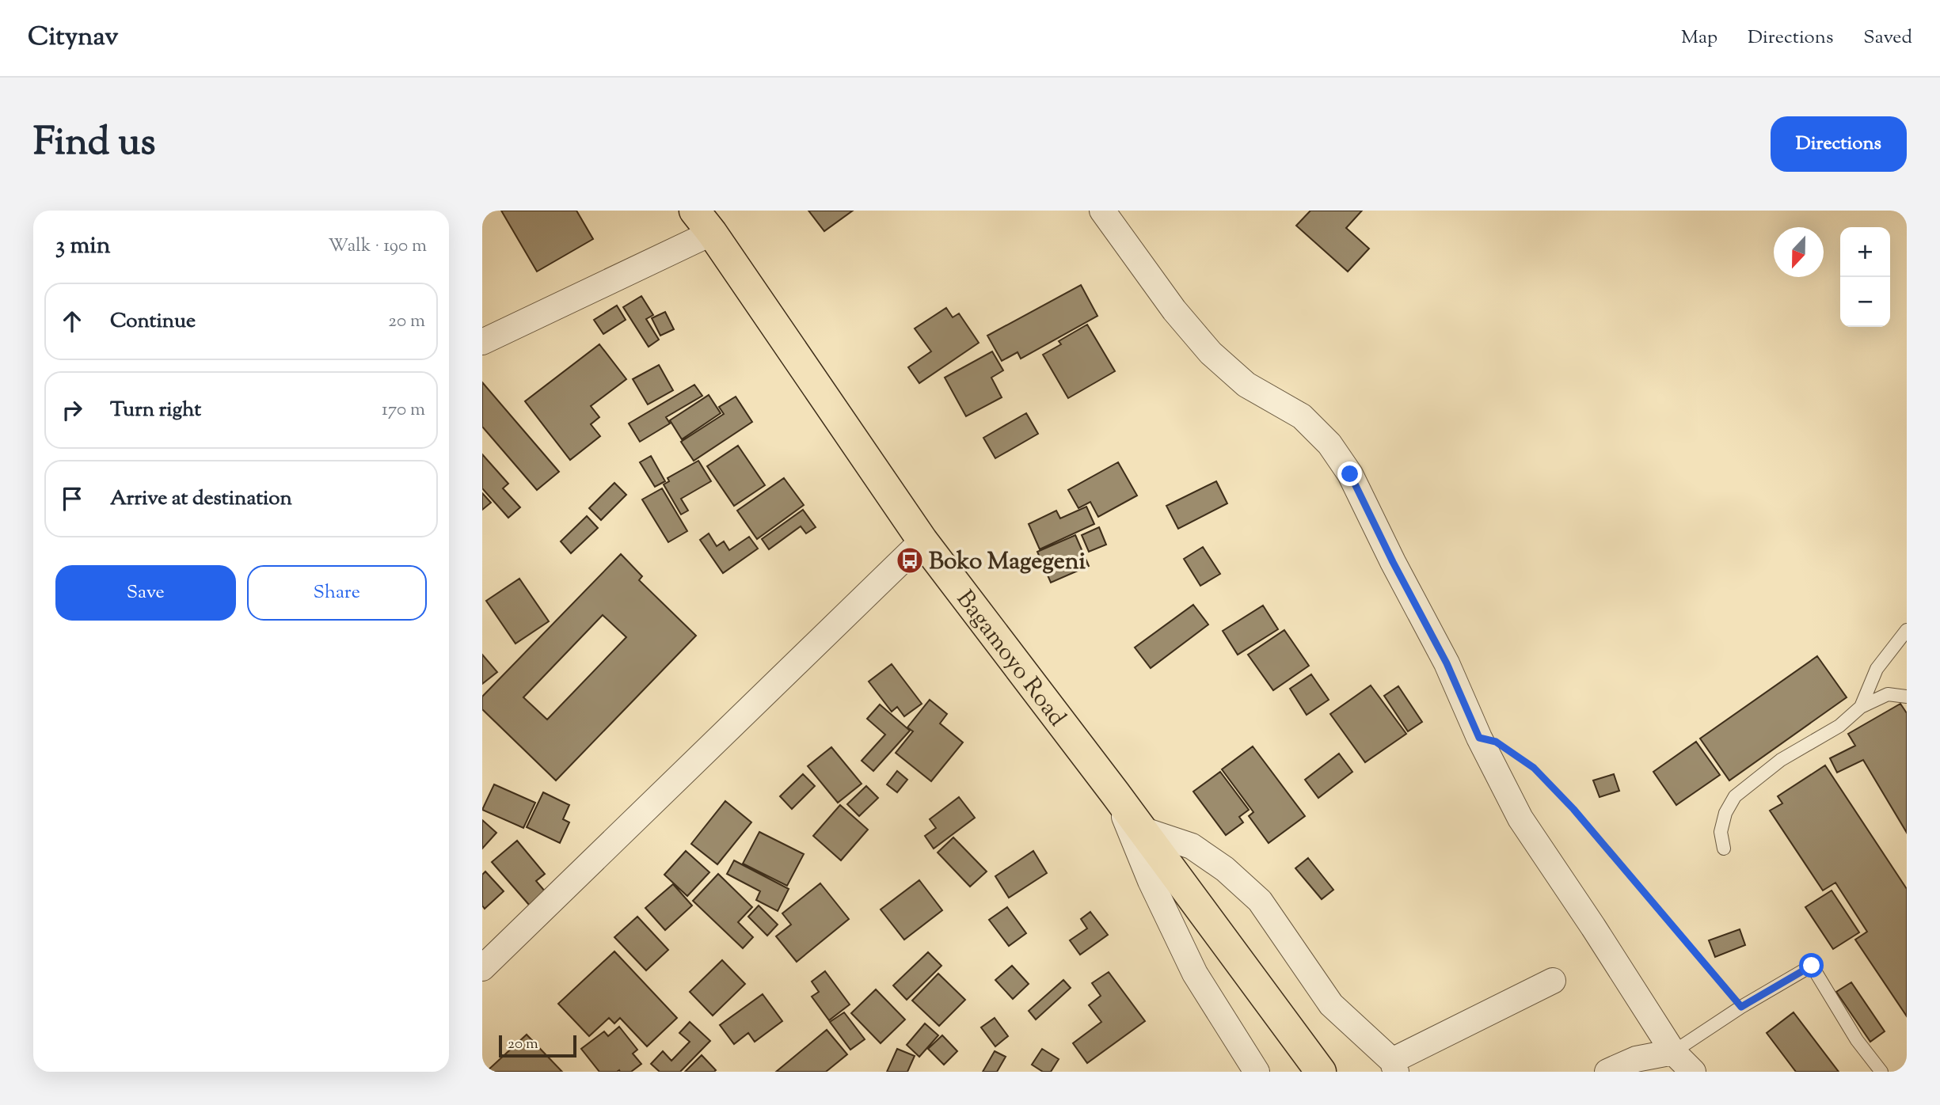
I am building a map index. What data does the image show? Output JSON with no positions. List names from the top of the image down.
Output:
{
  "streets": {
    "highway": ["Bagamoyo Road"]
  },
  "places": {
    "bus stop": ["Boko Magegeni"]
  },
  "scale_bar": "20 m",
  "north": "bottom",
  "page": {
    "header": "Citynav",
    "nav": ["Map", "Directions", "Saved"],
    "title": "Find us",
    "buttons": [
      "Directions",
      ["Save", "Share"]
    ],
    "heading": ["3 min", "Walk · 190 m"],
    "map_buttons": ["+", "−"],
    "list": [
      ["Continue", "20 m"],
      ["Turn right", "170 m"],
      "Arrive at destination"
    ],
    "scale": "20 m"
  }
}
